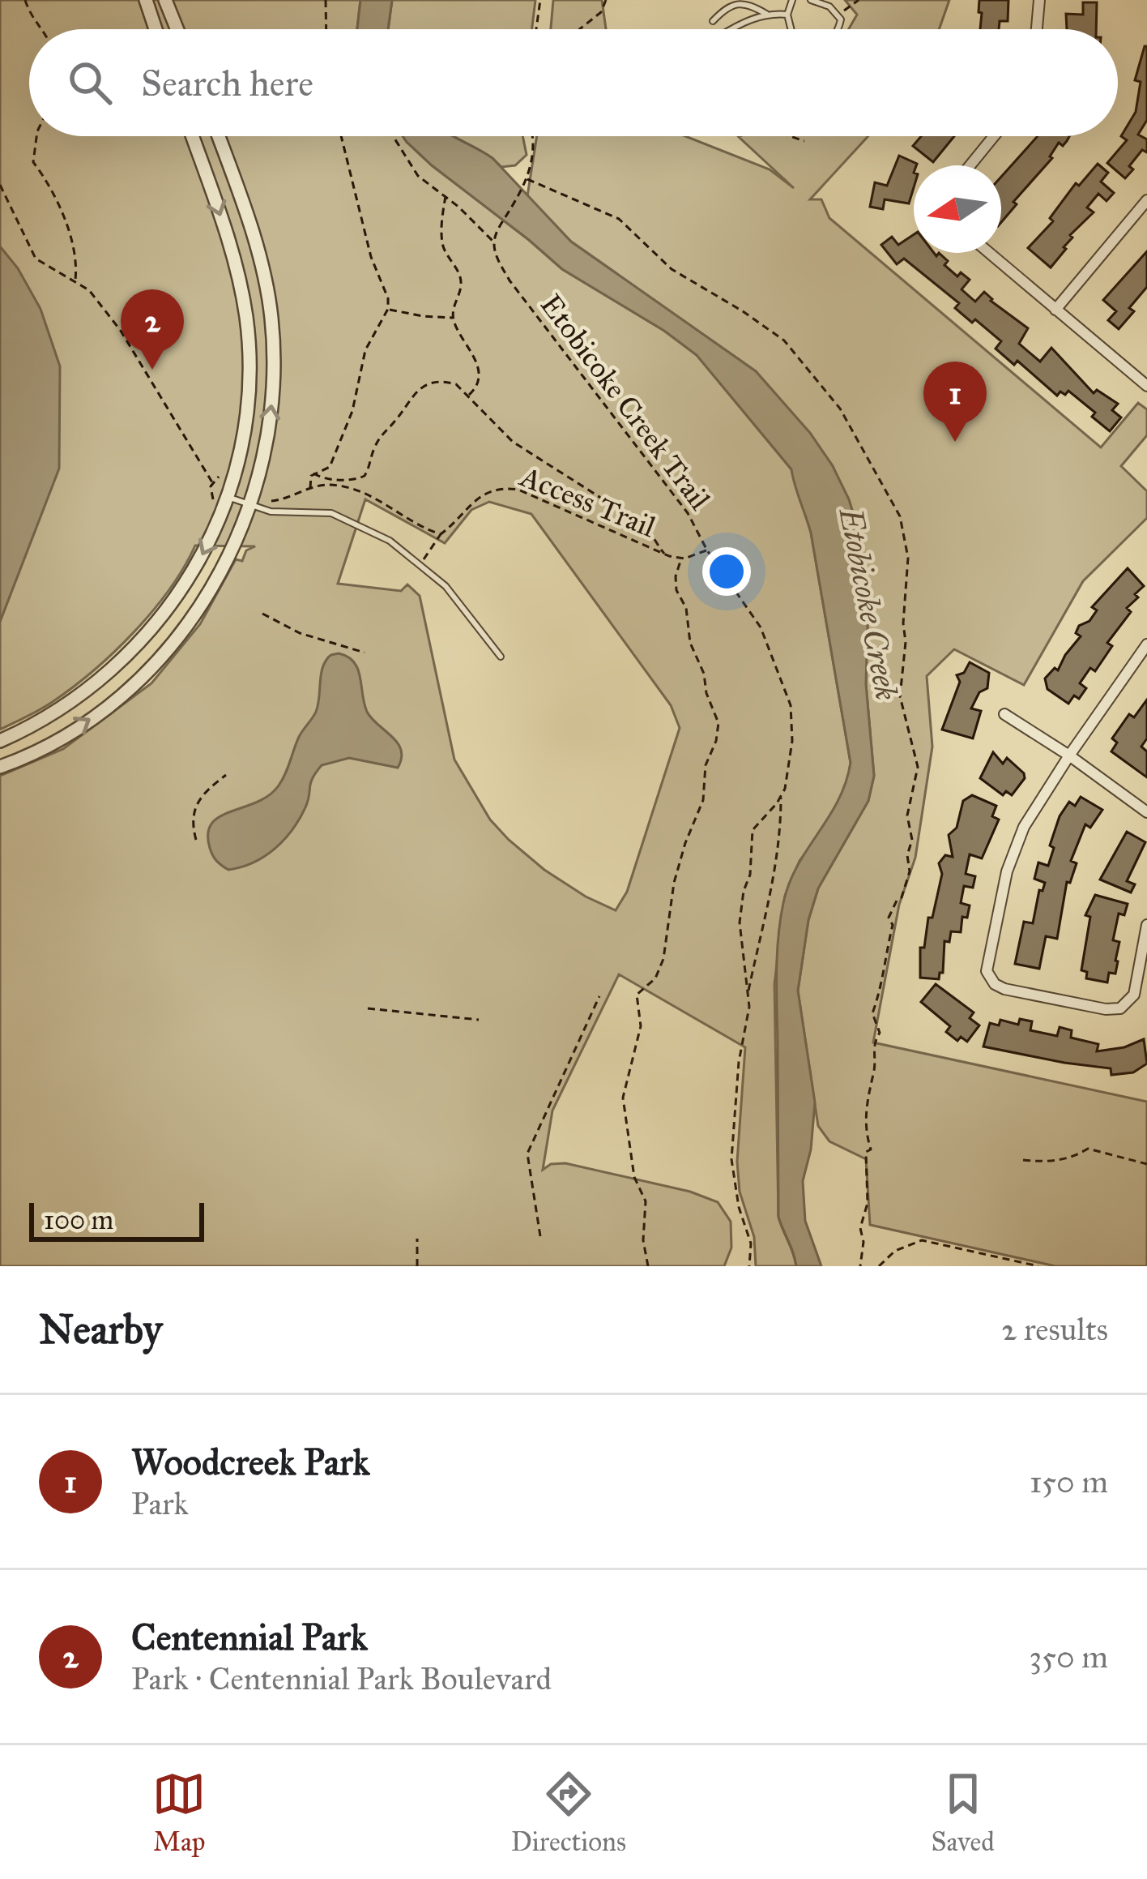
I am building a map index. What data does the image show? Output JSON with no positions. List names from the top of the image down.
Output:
{
  "streets": {
    "path": ["Etobicoke Creek Trail", "Access Trail"]
  },
  "crossings": [
    ["Etobicoke Creek Trail", "Access Trail"]
  ],
  "water": ["Etobicoke Creek"],
  "scale_bar": "100 m",
  "north": "left",
  "page": {
    "search": "Search here",
    "pins": ["2", "1"],
    "scale": "100 m",
    "heading": ["Nearby", "2 results"],
    "list": [
      {
        "mark": "1",
        "name": "Woodcreek Park",
        "note": "Park",
        "value": "150 m"
      },
      {
        "mark": "2",
        "name": "Centennial Park",
        "note": "Park · Centennial Park Boulevard",
        "value": "350 m"
      }
    ],
    "nav": ["Map", "Directions", "Saved"]
  }
}
